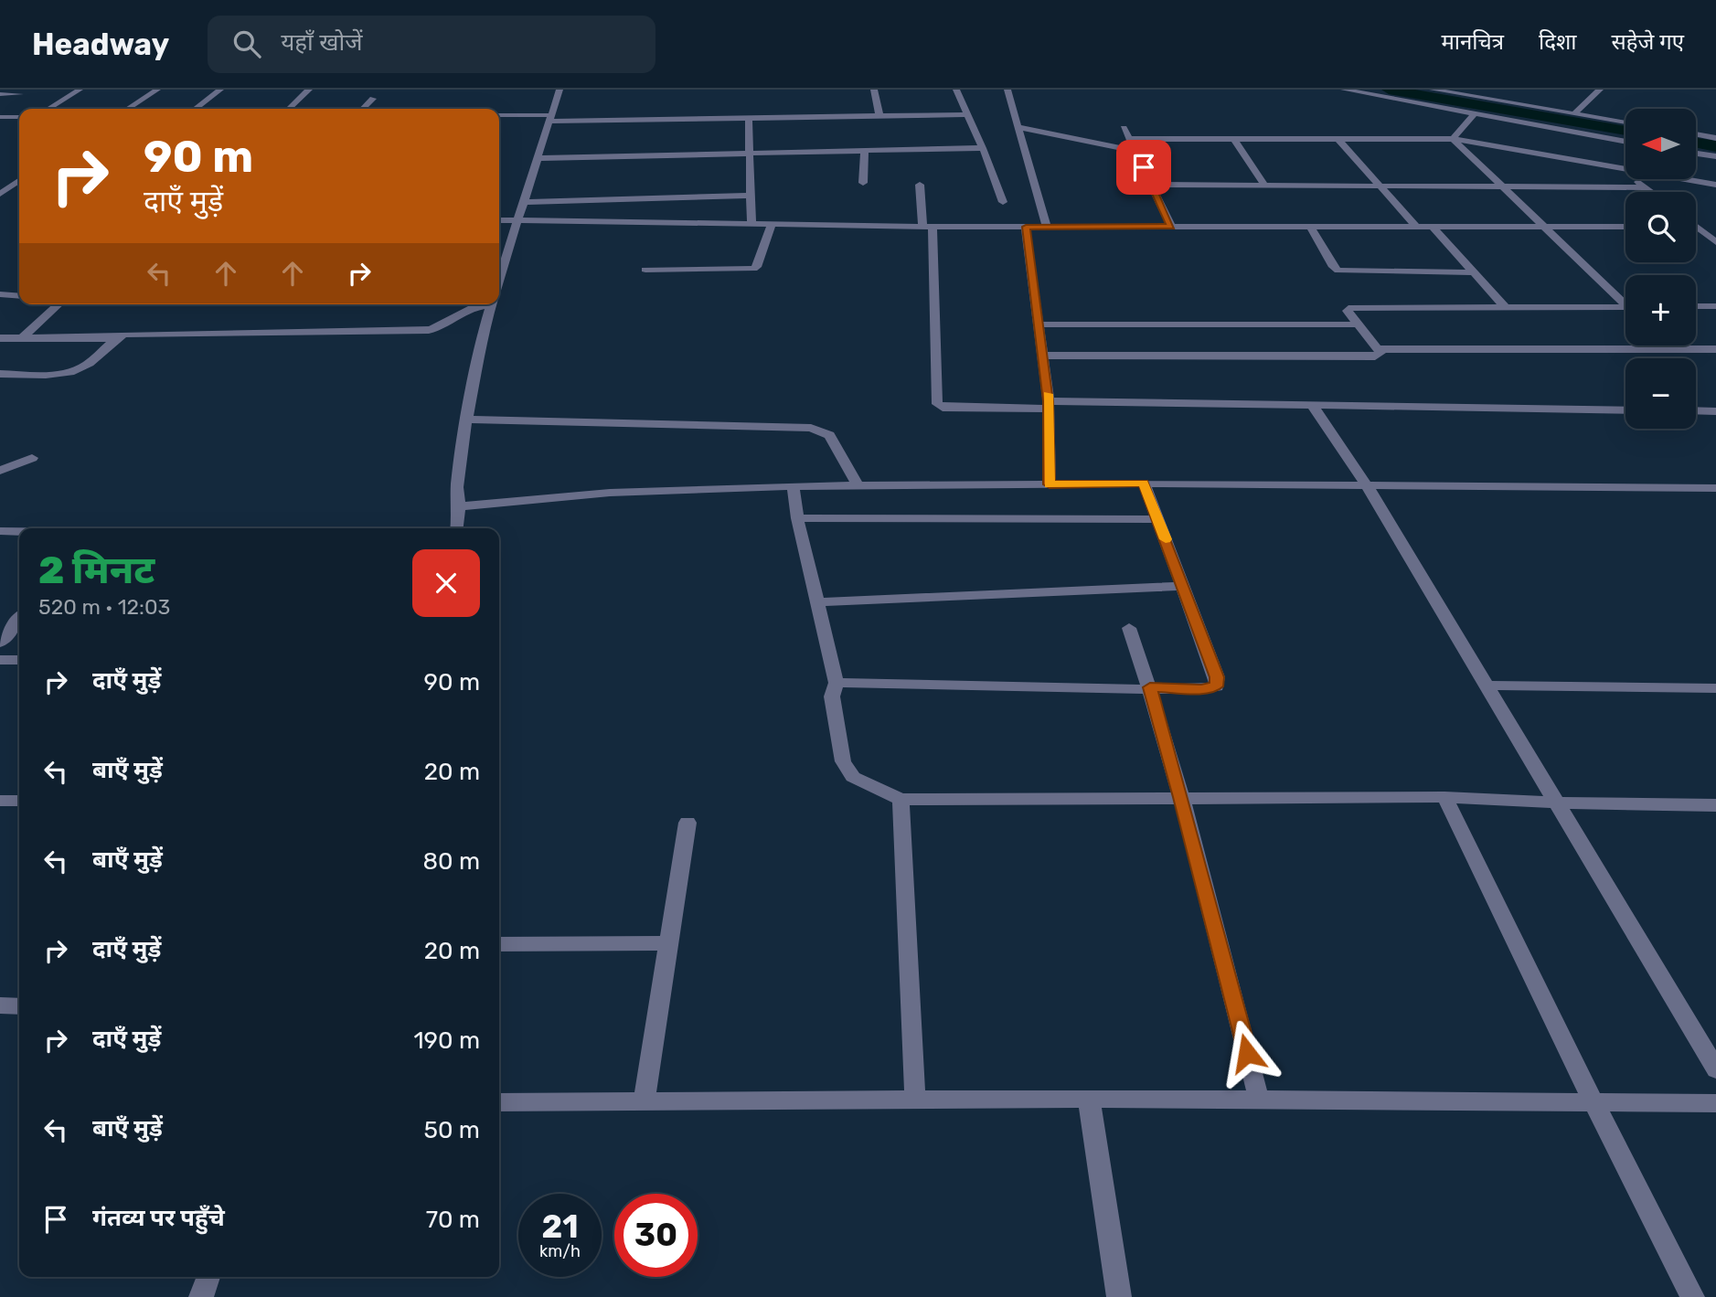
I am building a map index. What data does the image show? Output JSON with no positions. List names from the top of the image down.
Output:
{
  "north": "left",
  "page": {
    "header": "Headway",
    "search": "यहाँ खोजें",
    "nav": ["मानचित्र", "दिशा", "सहेजे गए"],
    "map_buttons": ["+", "−"],
    "turn": ["90 m", "दाएँ मुड़ें"],
    "heading": ["2 मिनट", "520 m · 12:03"],
    "list": [
      {
        "name": "दाएँ मुड़ें",
        "value": "90 m"
      },
      {
        "name": "बाएँ मुड़ें",
        "value": "20 m"
      },
      {
        "name": "बाएँ मुड़ें",
        "value": "80 m"
      },
      {
        "name": "दाएँ मुड़ें",
        "value": "20 m"
      },
      {
        "name": "दाएँ मुड़ें",
        "value": "190 m"
      },
      {
        "name": "बाएँ मुड़ें",
        "value": "50 m"
      },
      {
        "name": "गंतव्य पर पहुँचे",
        "value": "70 m"
      }
    ],
    "speed": "21 km/h",
    "limit": "30"
  }
}
